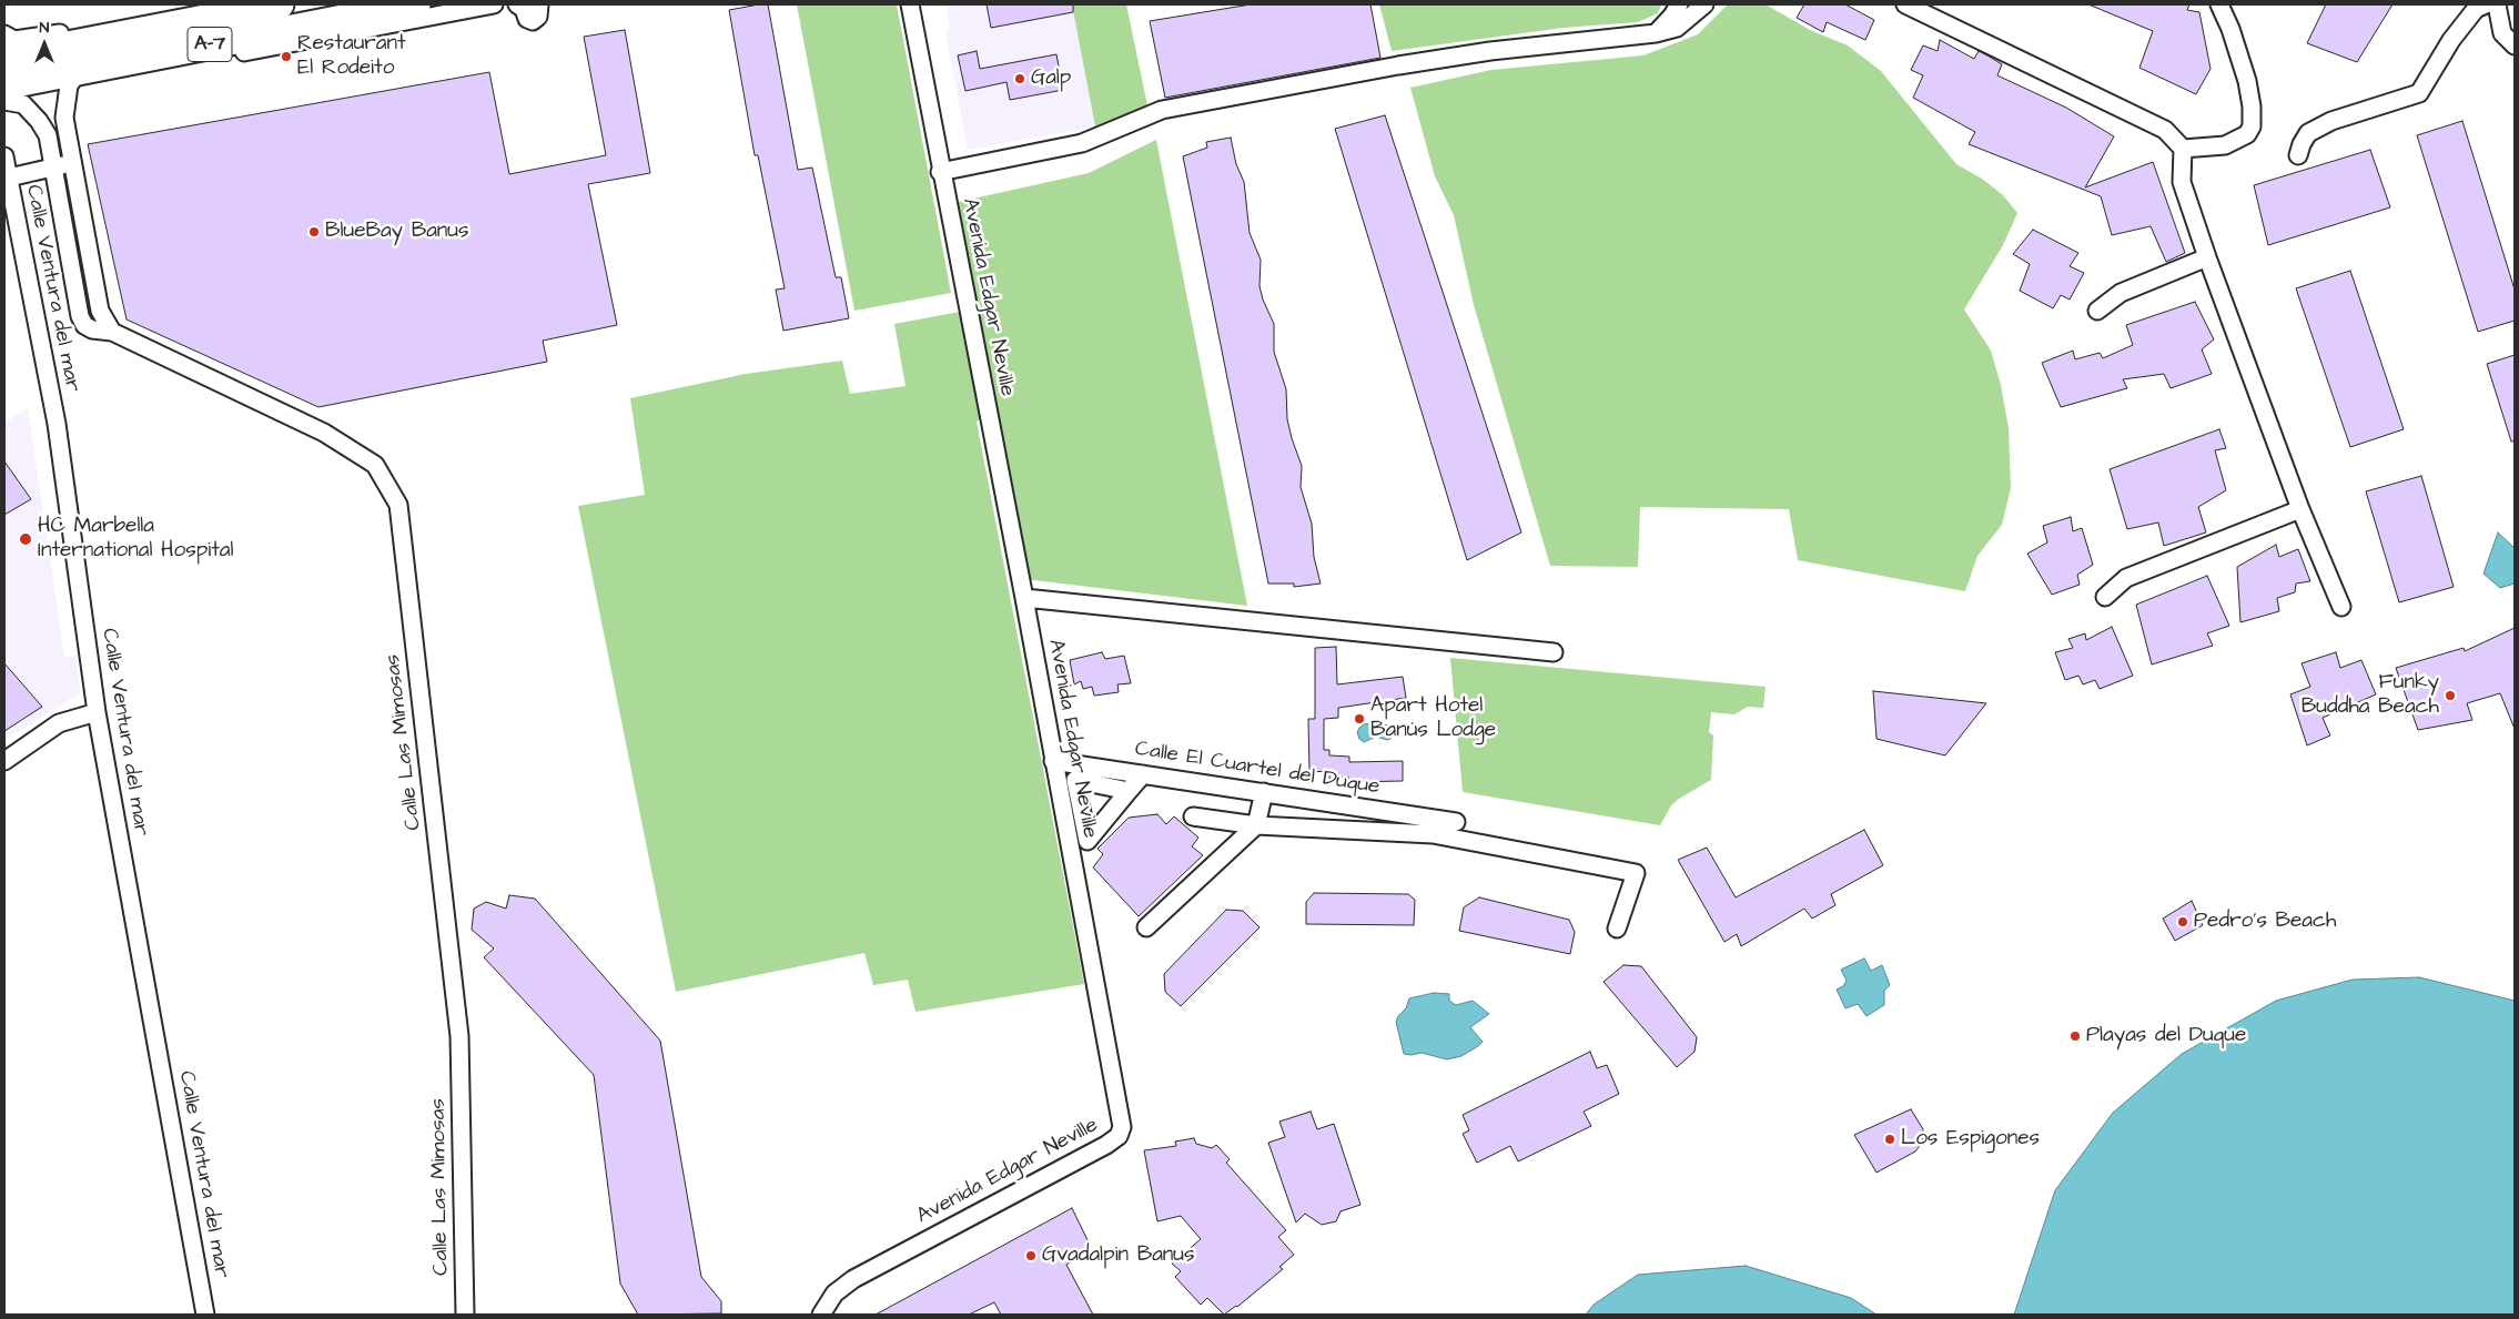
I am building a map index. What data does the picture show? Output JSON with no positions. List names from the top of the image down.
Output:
{
  "streets": {
    "highway": ["A-7"],
    "street": [
      "Calle Ventura del mar",
      "Avenida Edgar Neville",
      "Calle Las Mimosas",
      "Calle El Cuartel del Duque"
    ]
  },
  "crossings": [
    ["Avenida Edgar Neville", "Calle El Cuartel del Duque"]
  ],
  "places": [
    "Restaurant El Rodeito",
    "Galp",
    "BlueBay Banus",
    "HC Marbella International Hospital",
    "Funky Buddha Beach",
    "Apart Hotel Banús Lodge",
    "Pedro's Beach",
    "Playas del Duque",
    "Los Espigones",
    "Gvadalpin Banus"
  ],
  "north": "top"
}
